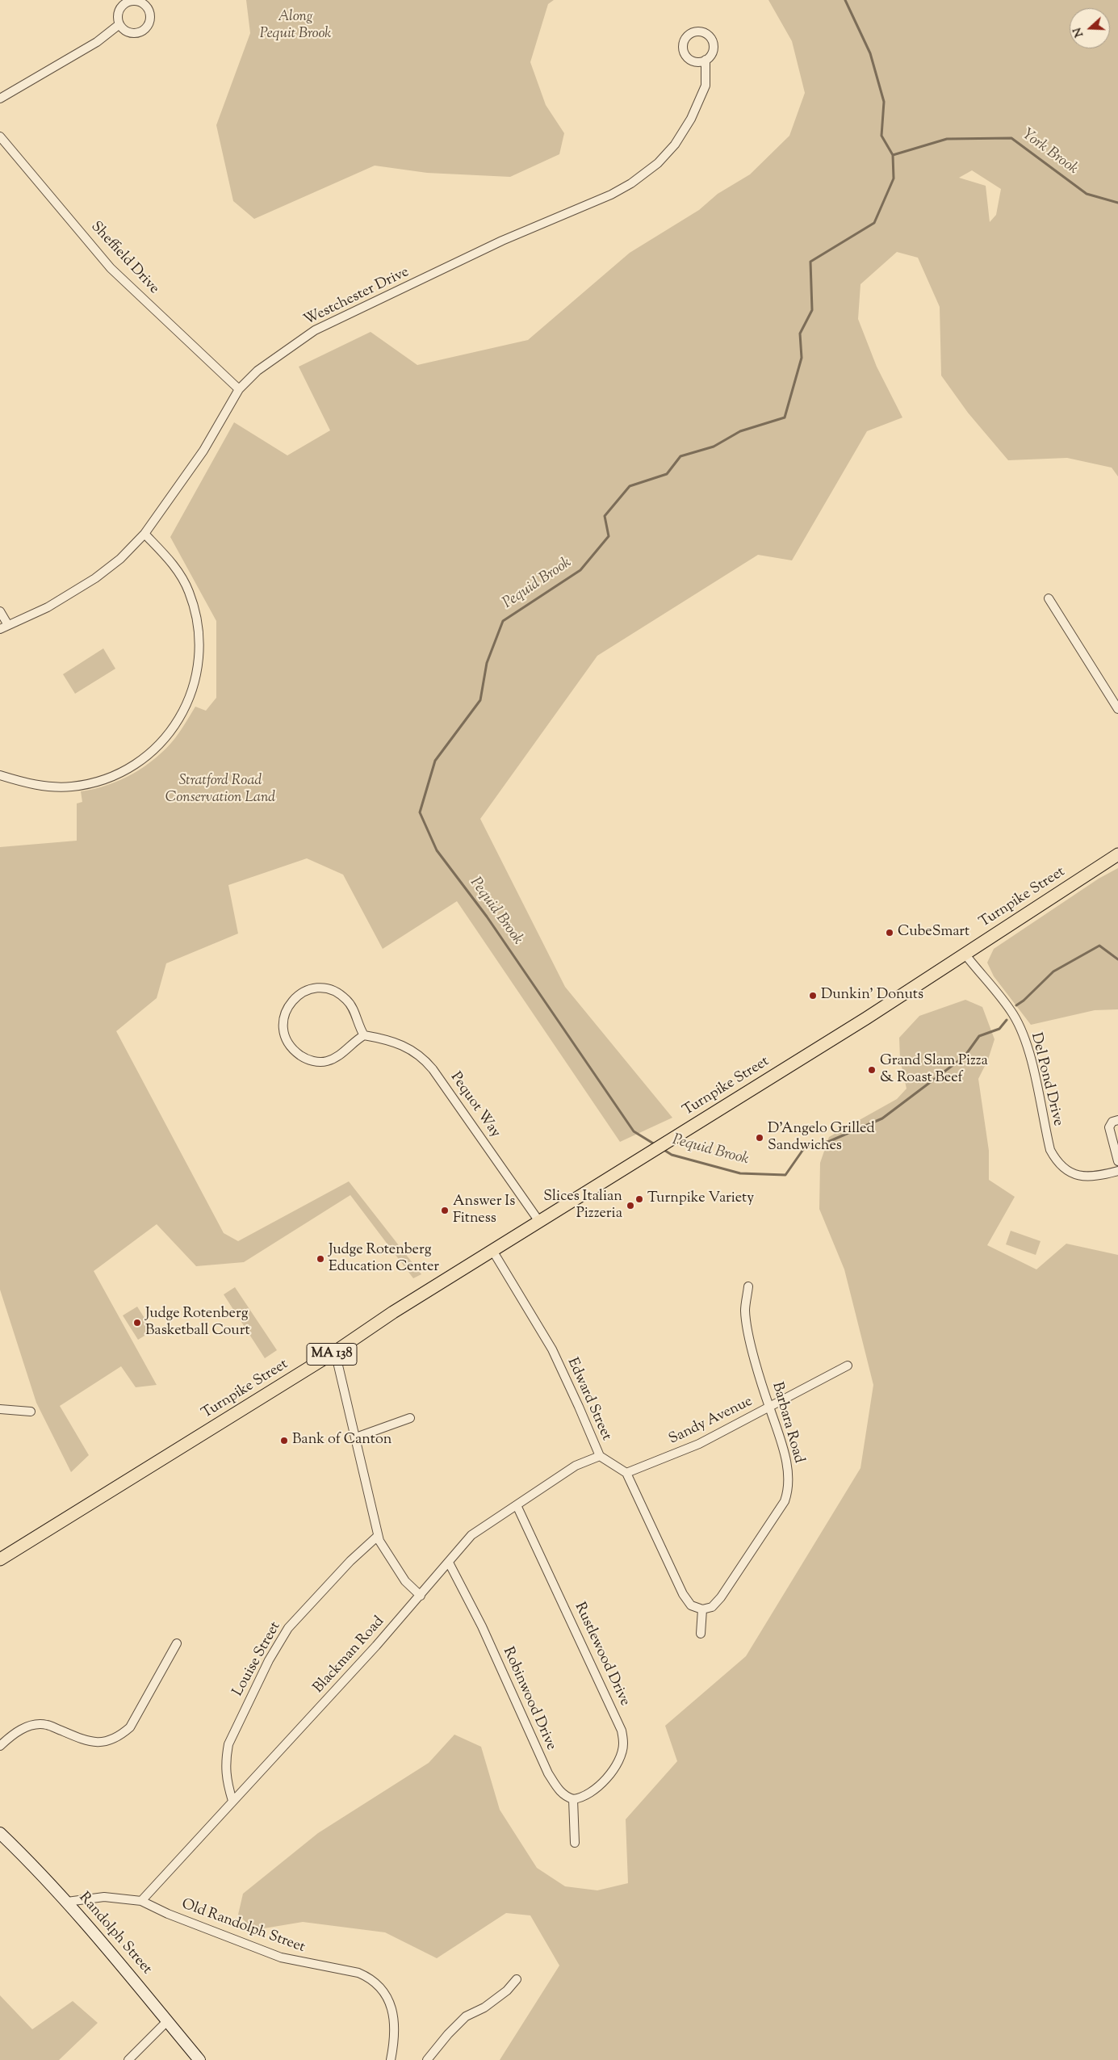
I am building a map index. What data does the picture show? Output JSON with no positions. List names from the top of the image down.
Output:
{
  "streets": {
    "main road": ["Turnpike Street", "MA 138", "Randolph Street"],
    "street": [
      "Sheffield Drive",
      "Westchester Drive",
      "Del Pond Drive",
      "Pequot Way",
      "Edward Street",
      "Sandy Avenue",
      "Barbara Road",
      "Rustlewood Drive",
      "Blackman Road",
      "Louise Street",
      "Robinwood Drive",
      "Old Randolph Street"
    ]
  },
  "crossings": [
    ["Sheffield Drive", "Westchester Drive"],
    ["Turnpike Street", "Del Pond Drive"],
    ["Turnpike Street", "Pequot Way"],
    ["Turnpike Street", "Edward Street"],
    ["Edward Street", "Sandy Avenue"],
    ["Edward Street", "Blackman Road"],
    ["Sandy Avenue", "Barbara Road"],
    ["Rustlewood Drive", "Blackman Road"],
    ["Rustlewood Drive", "Robinwood Drive"],
    ["Blackman Road", "Louise Street"],
    ["Blackman Road", "Robinwood Drive"],
    ["Blackman Road", "Old Randolph Street"],
    ["Old Randolph Street", "Randolph Street"]
  ],
  "water": ["York Brook", "Pequid Brook"],
  "parks": ["Along Pequit Brook", "Stratford Road Conservation Land"],
  "places": [
    "CubeSmart",
    "Dunkin' Donuts",
    "Grand Slam Pizza & Roast Beef",
    "D'Angelo Grilled Sandwiches",
    "Turnpike Variety",
    "Slices Italian Pizzeria",
    "Answer Is Fitness",
    "Judge Rotenberg Education Center",
    "Judge Rotenberg Basketball Court",
    "Bank of Canton"
  ],
  "north": "left"
}
